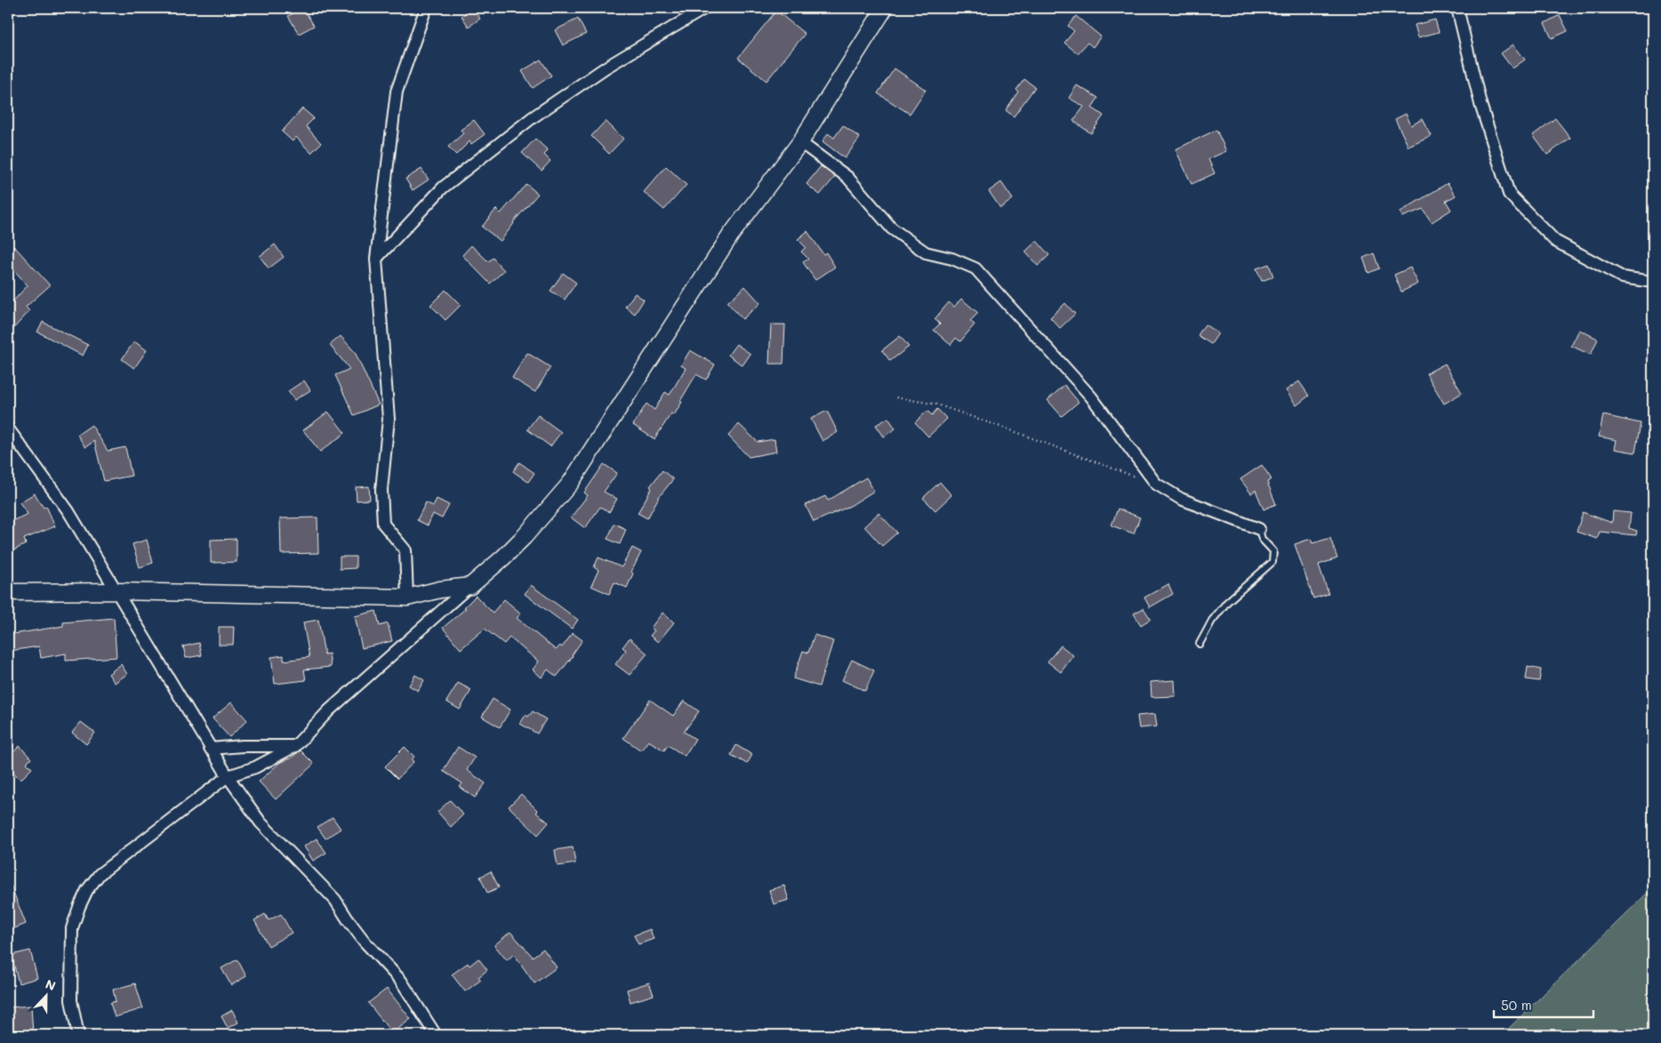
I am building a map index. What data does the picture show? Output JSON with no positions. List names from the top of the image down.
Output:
{
  "scale_bar": "50 m",
  "north": "top"
}
